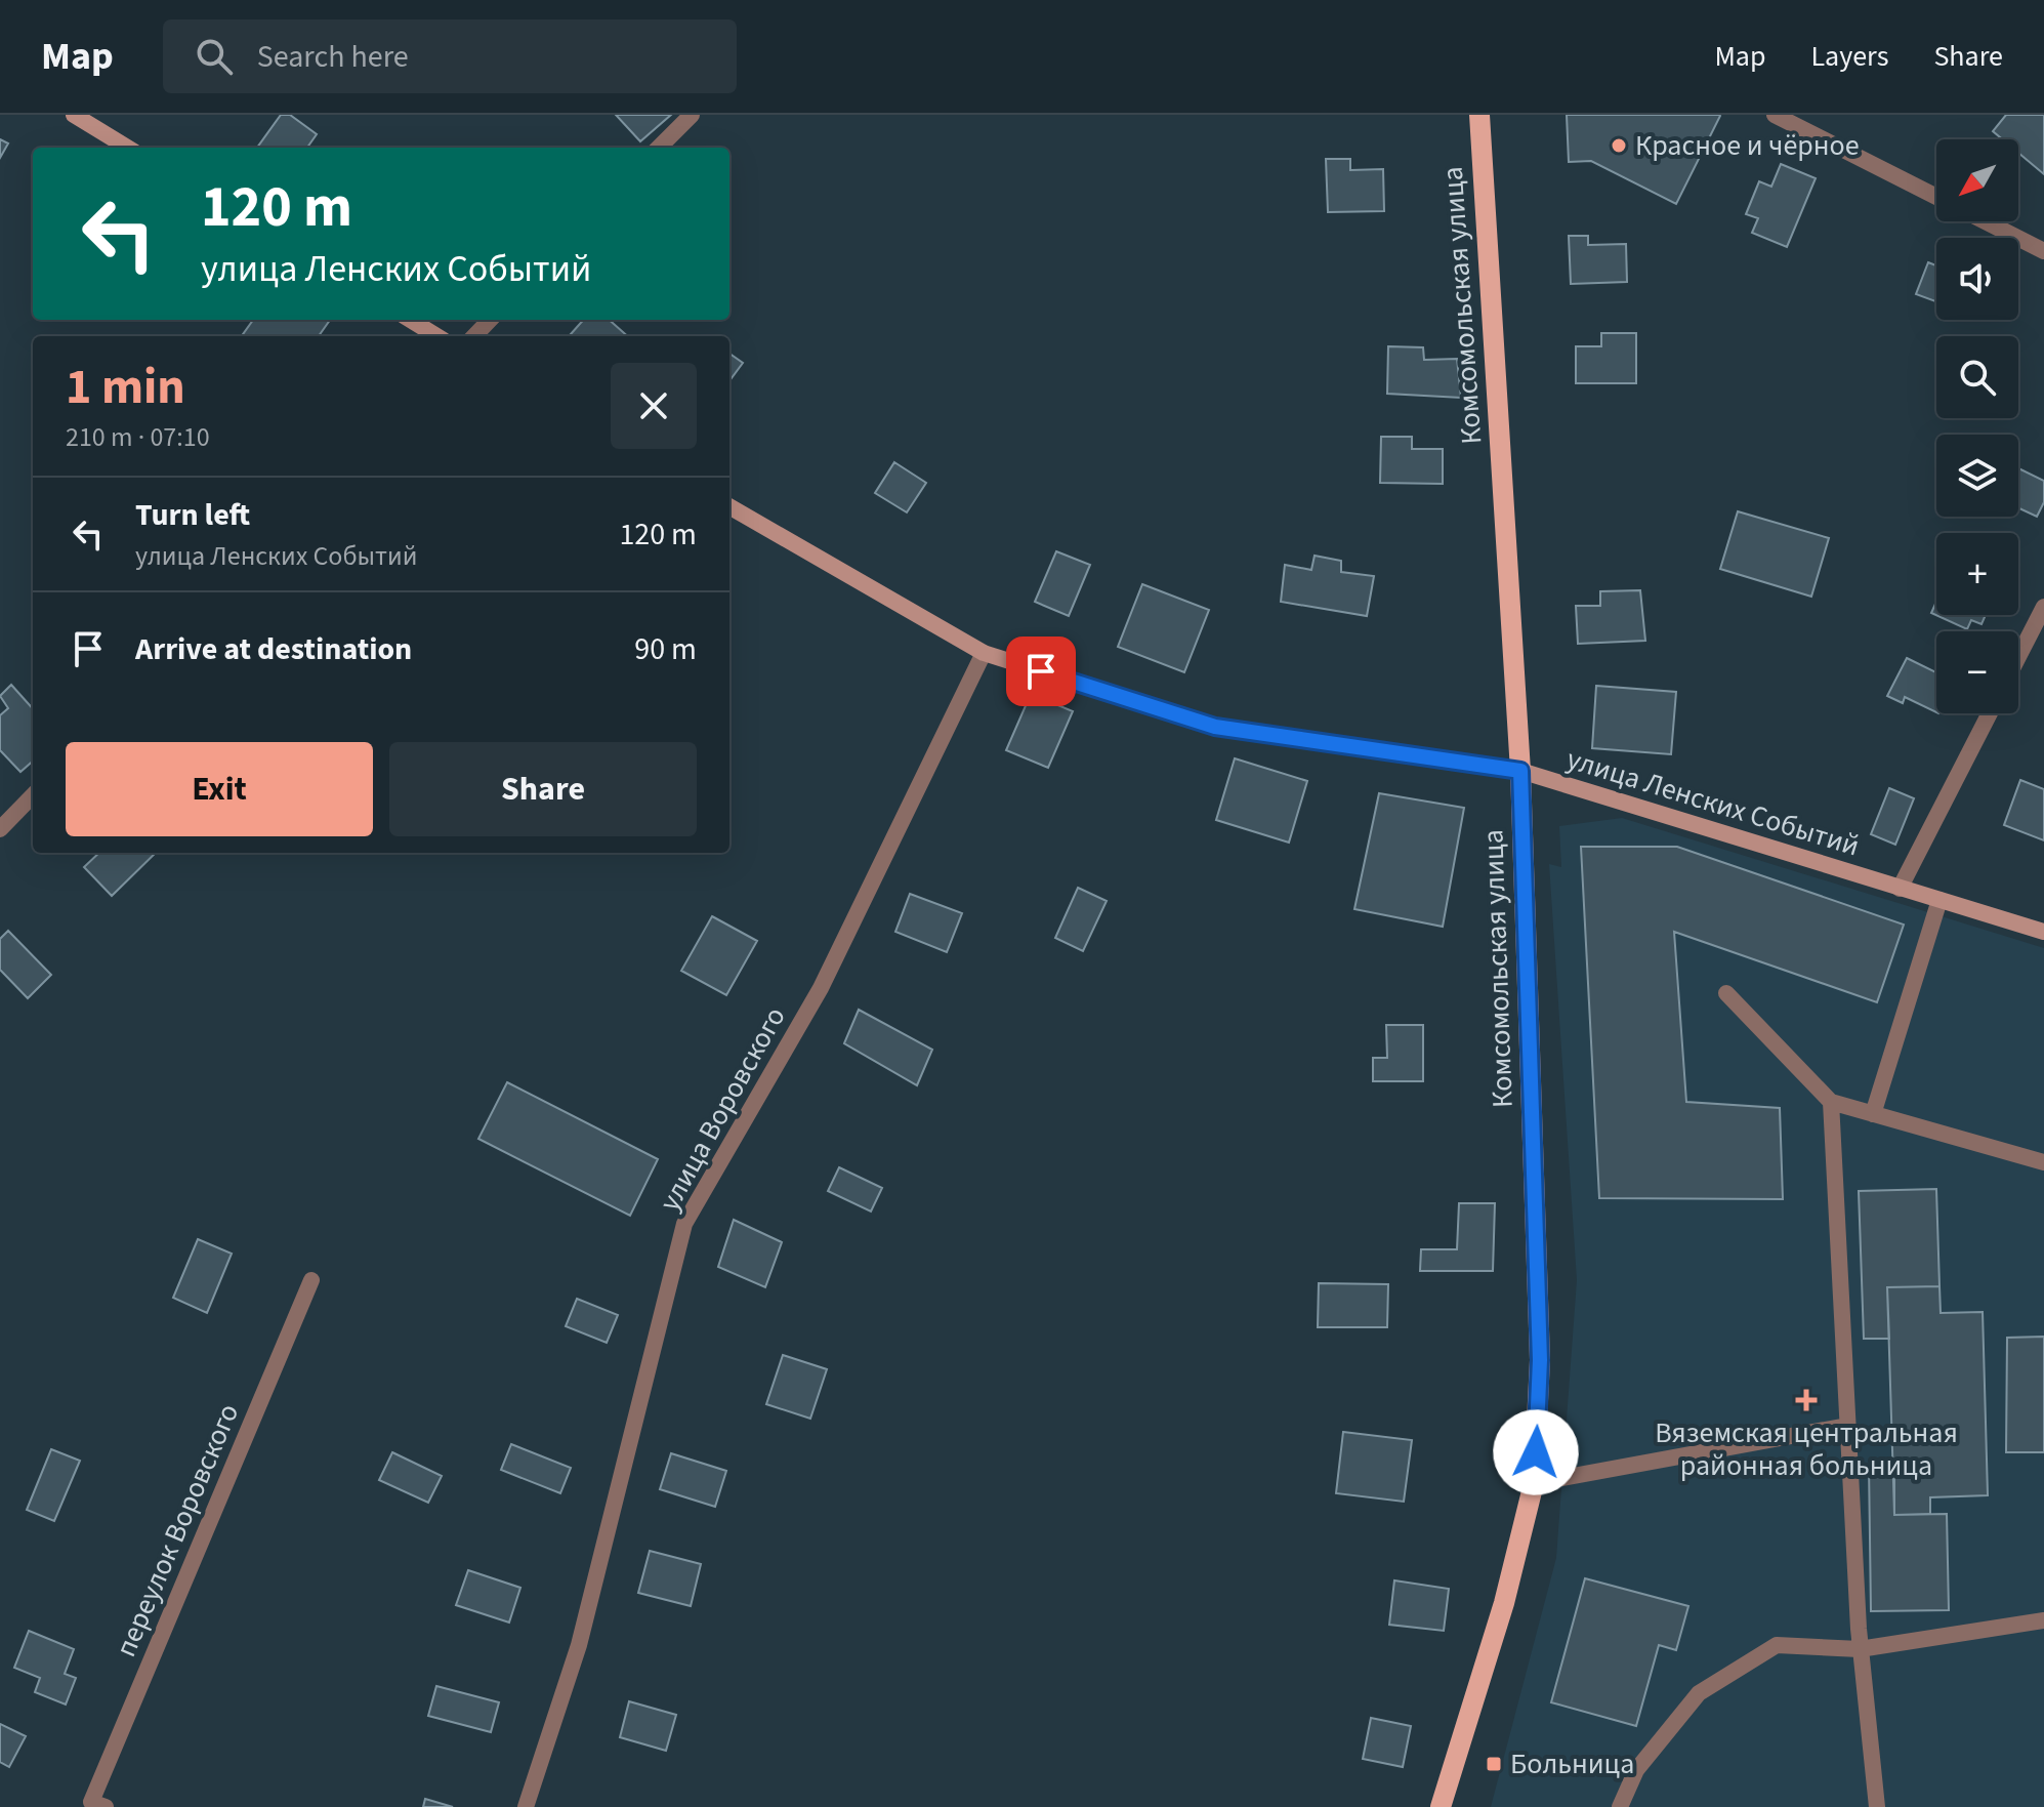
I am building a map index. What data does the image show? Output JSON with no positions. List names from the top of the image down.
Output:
{
  "streets": {
    "main road": ["Комсомольская улица"],
    "street": ["улица Ленских Событий", "улица Воровского", "переулок Воровского"]
  },
  "crossings": [
    ["Комсомольская улица", "улица Ленских Событий"],
    ["улица Ленских Событий", "улица Воровского"]
  ],
  "places": {
    "other": ["Красное и чёрное"],
    "health": ["Вяземская центральная районная больница"],
    "transit": ["Больница"]
  },
  "north": "bottom left",
  "page": {
    "header": "Map",
    "search": "Search here",
    "nav": ["Map", "Layers", "Share"],
    "map_buttons": ["+", "−"],
    "turn": ["120 m", "улица Ленских Событий"],
    "heading": ["1 min", "210 m · 07:10"],
    "list": [
      {
        "name": "Turn left",
        "note": "улица Ленских Событий",
        "value": "120 m"
      },
      {
        "name": "Arrive at destination",
        "value": "90 m"
      }
    ],
    "buttons": ["Exit", "Share"]
  }
}
